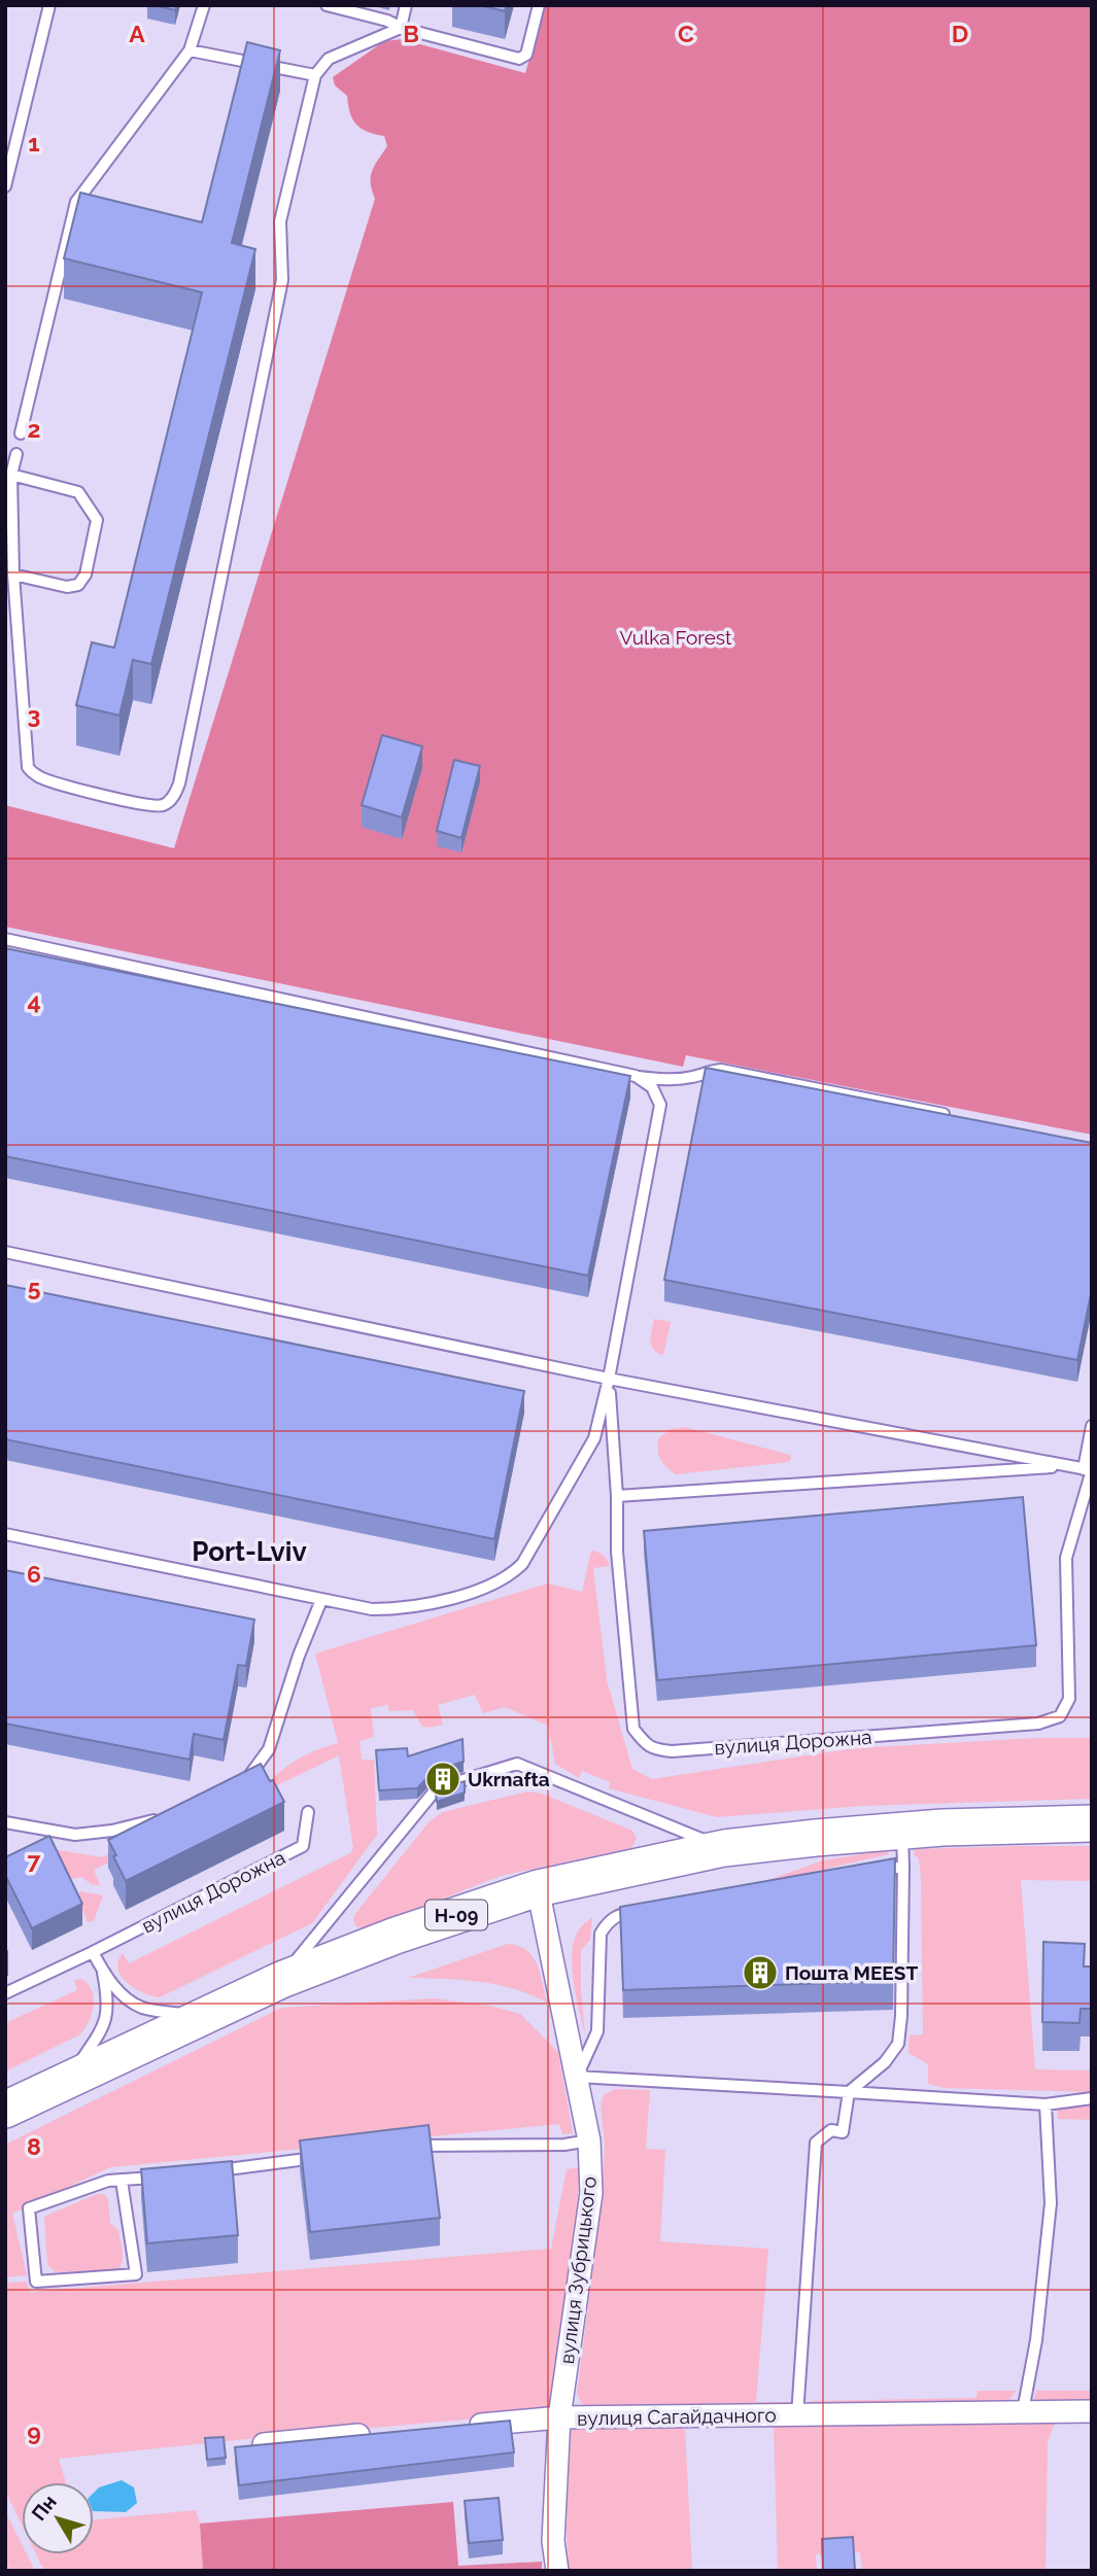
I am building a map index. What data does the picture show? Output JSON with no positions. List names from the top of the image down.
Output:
{
  "streets": {
    "main road": ["Н-09"],
    "street": ["вулиця Зубрицького", "вулиця Сагайдачного"],
    "lane": ["вулиця Дорожна"]
  },
  "crossings": [
    ["Н-09", "вулиця Зубрицького"],
    ["вулиця Зубрицького", "вулиця Сагайдачного"]
  ],
  "districts": ["Port-Lviv"],
  "parks": ["Vulka Forest"],
  "places": {
    "building": ["Ukrnafta", "Пошта MEEST"]
  },
  "north": "top left",
  "grid": {
    "columns": [
      "A",
      "B",
      "C",
      "D"
    ],
    "rows": [
      "1",
      "2",
      "3",
      "4",
      "5",
      "6",
      "7",
      "8",
      "9"
    ]
  }
}
